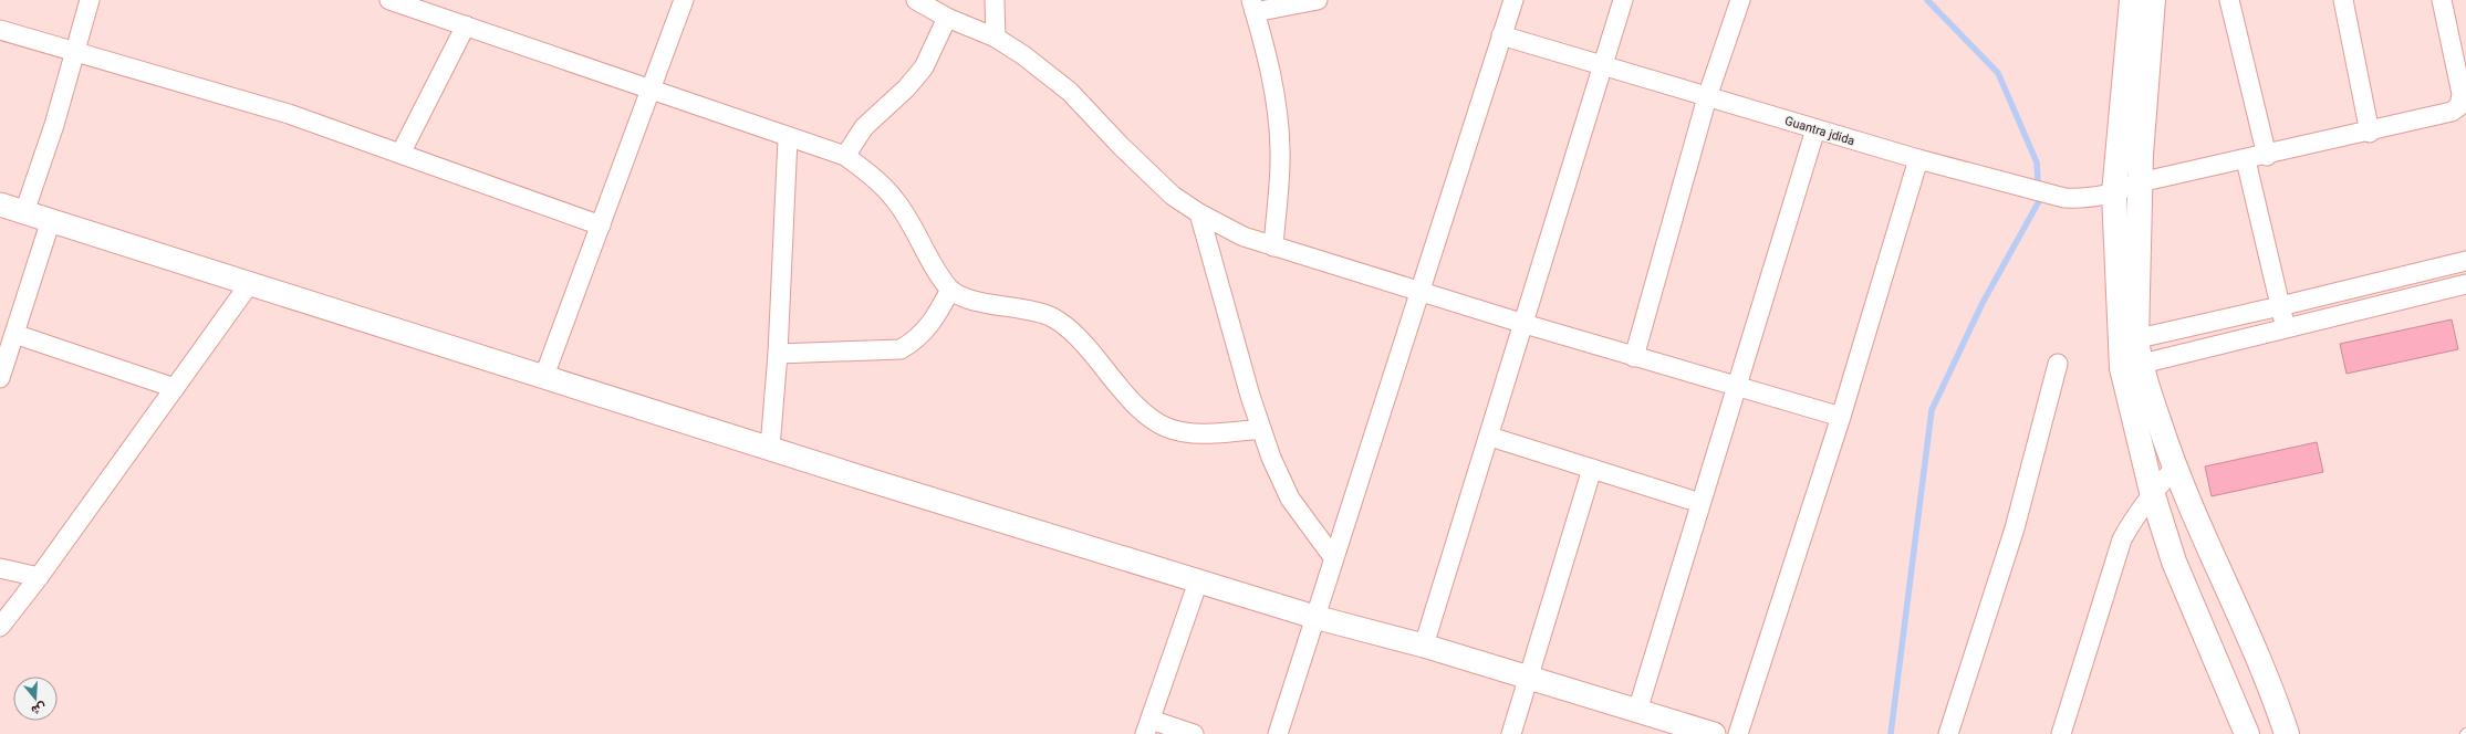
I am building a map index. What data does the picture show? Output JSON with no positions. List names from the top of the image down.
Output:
{
  "streets": {
    "street": ["Guantra jdida"]
  },
  "north": "bottom"
}
